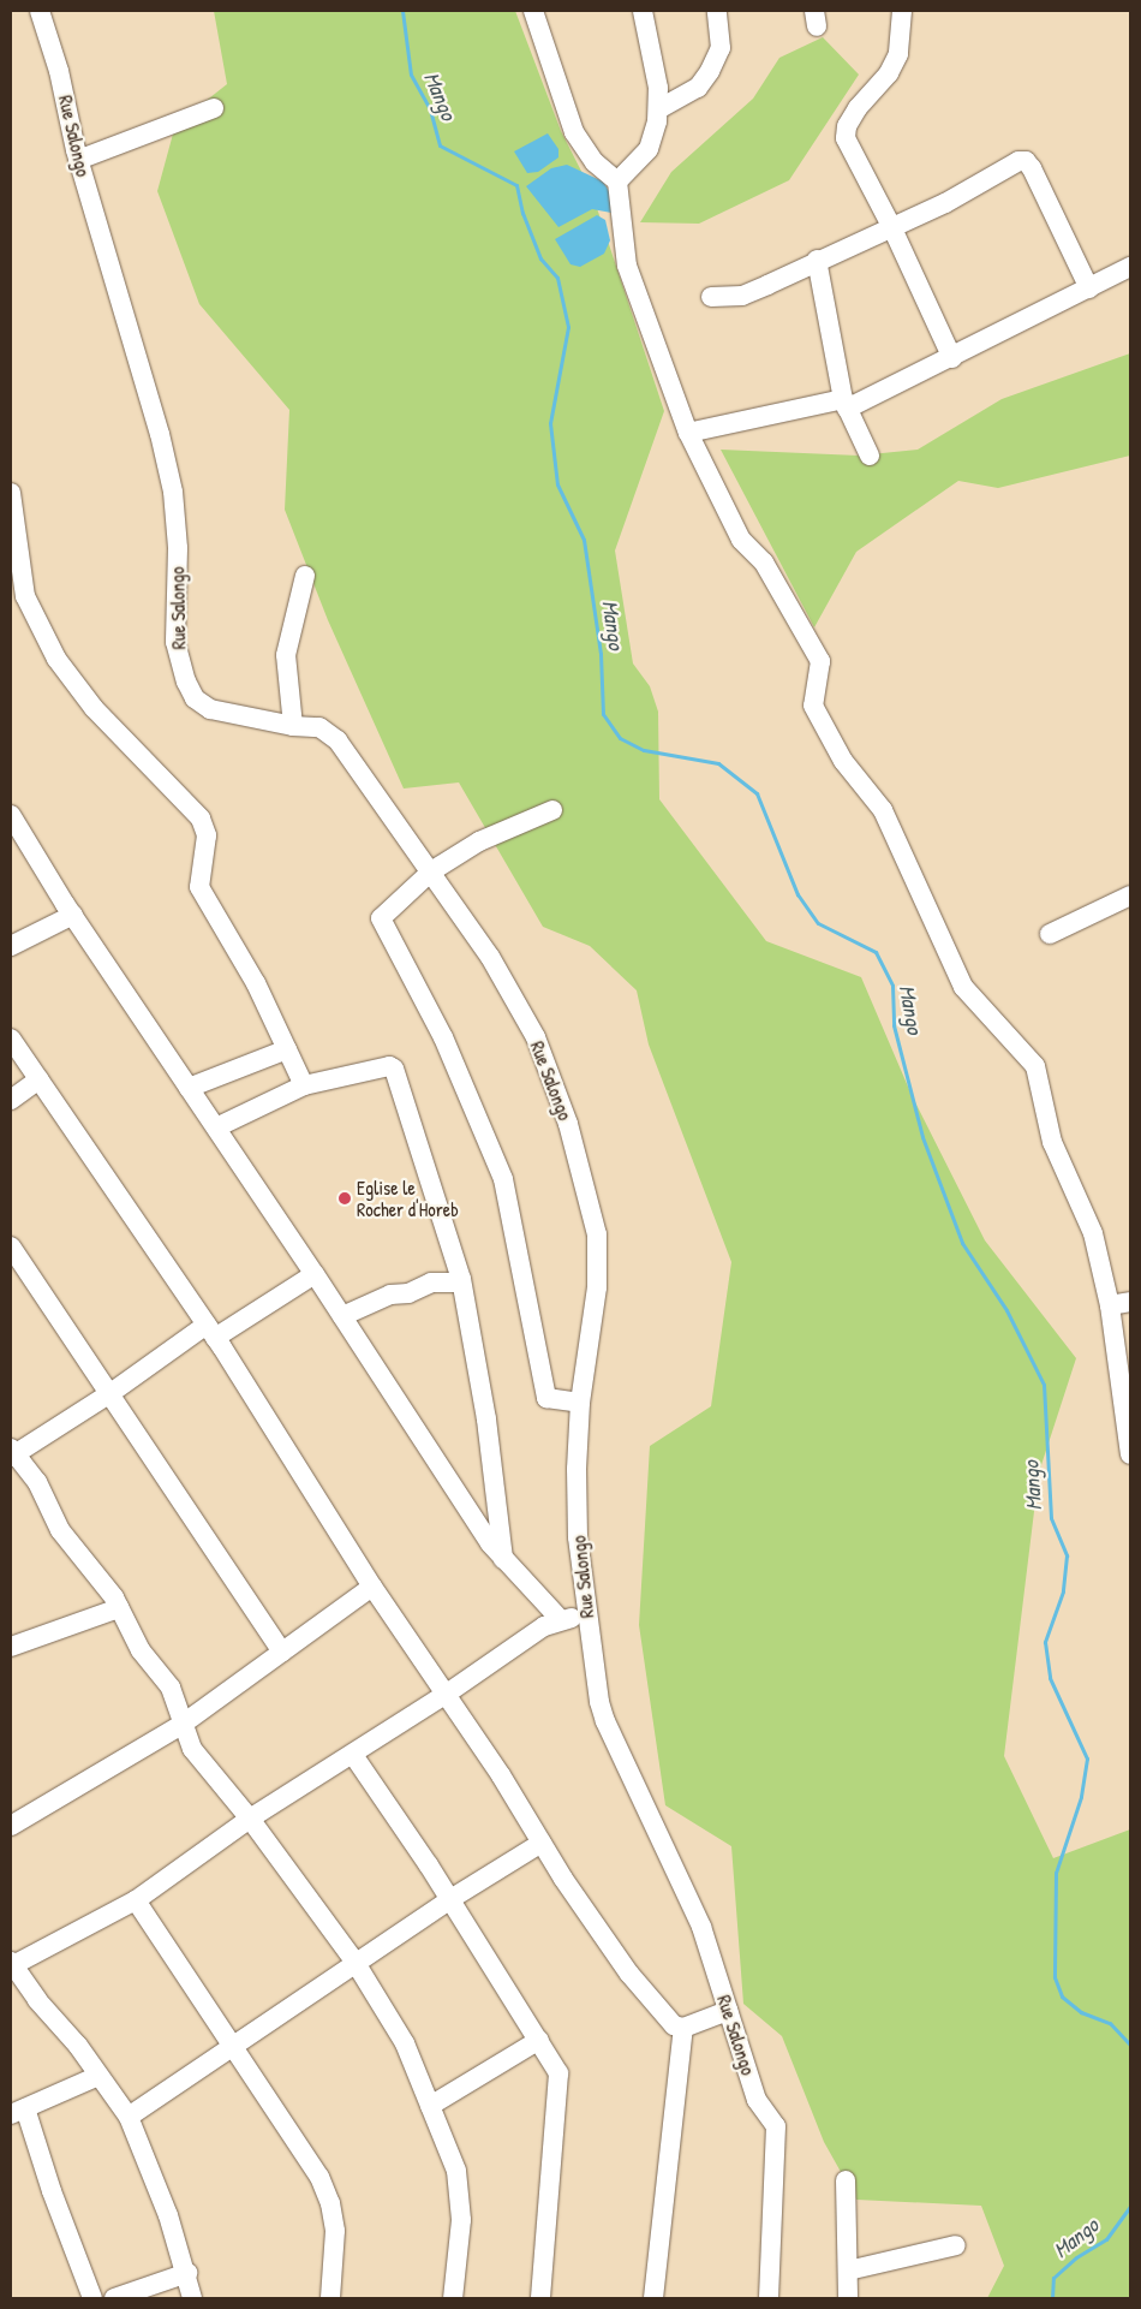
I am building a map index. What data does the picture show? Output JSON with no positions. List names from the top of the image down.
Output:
{
  "streets": {
    "street": ["Rue Salongo"]
  },
  "water": ["Mango"],
  "places": ["Eglise le Rocher d'Horeb"]
}
